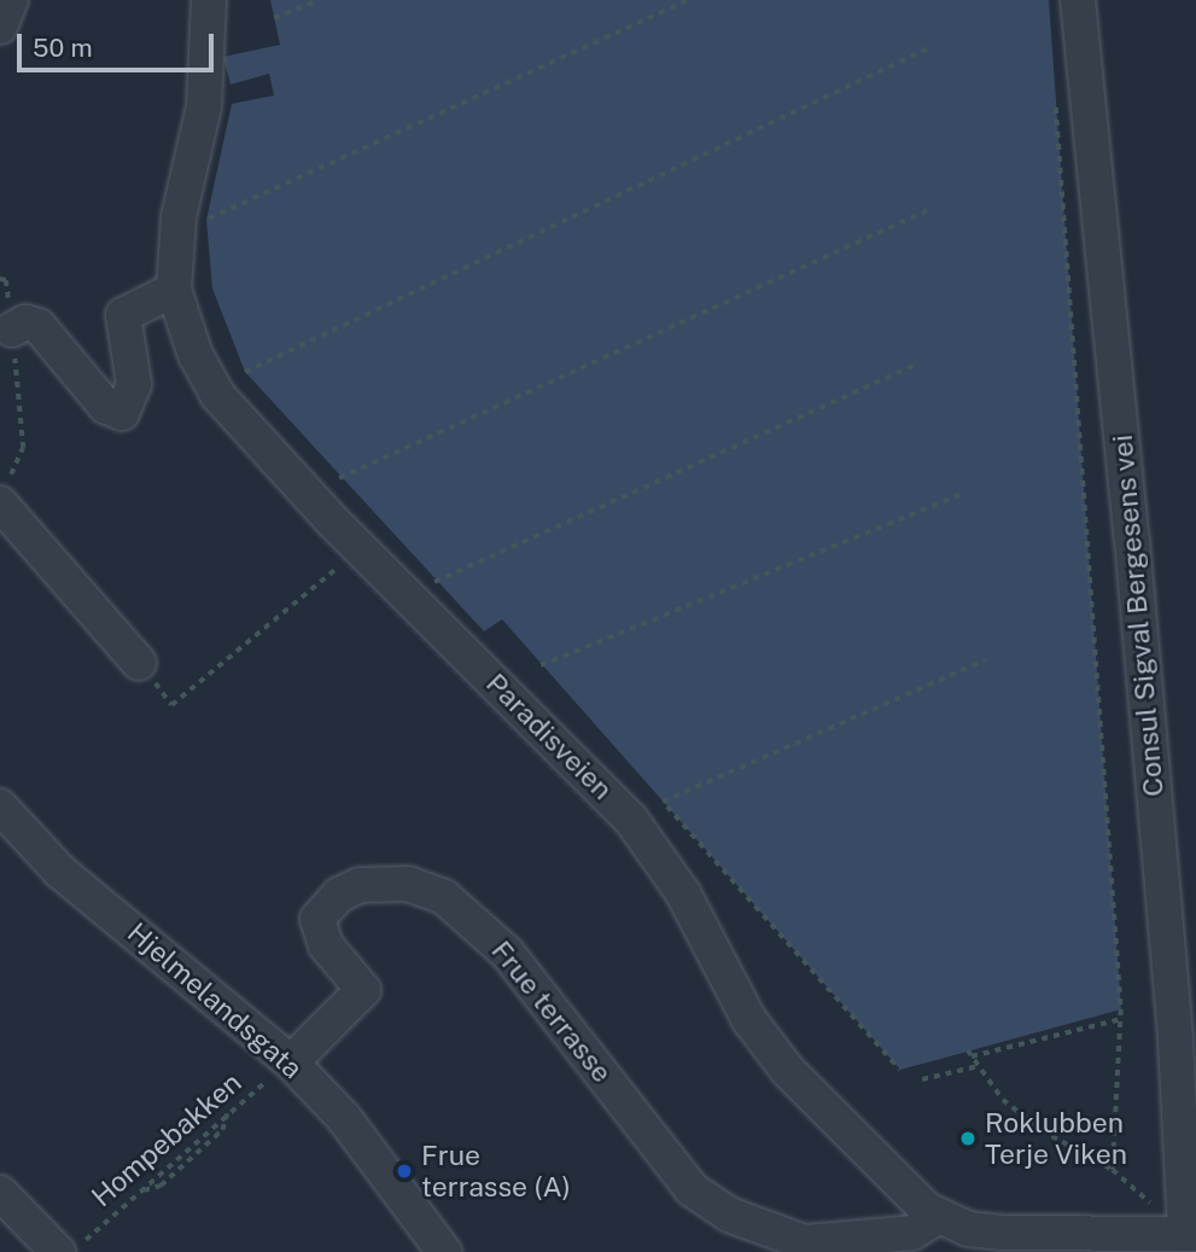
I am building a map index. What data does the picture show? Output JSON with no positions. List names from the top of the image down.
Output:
{
  "streets": {
    "street": [
      "Consul Sigval Bergesens vei",
      "Paradisveien",
      "Hjelmelandsgata",
      "Frue terrasse"
    ],
    "path": ["Hompebakken"]
  },
  "crossings": [
    ["Consul Sigval Bergesens vei", "Paradisveien"],
    ["Paradisveien", "Frue terrasse"],
    ["Hjelmelandsgata", "Frue terrasse"],
    ["Hjelmelandsgata", "Hompebakken"],
    ["Frue terrasse", "Hompebakken"]
  ],
  "places": ["Roklubben Terje Viken", "Frue terrasse (A)"],
  "scale_bar": "50 m"
}
